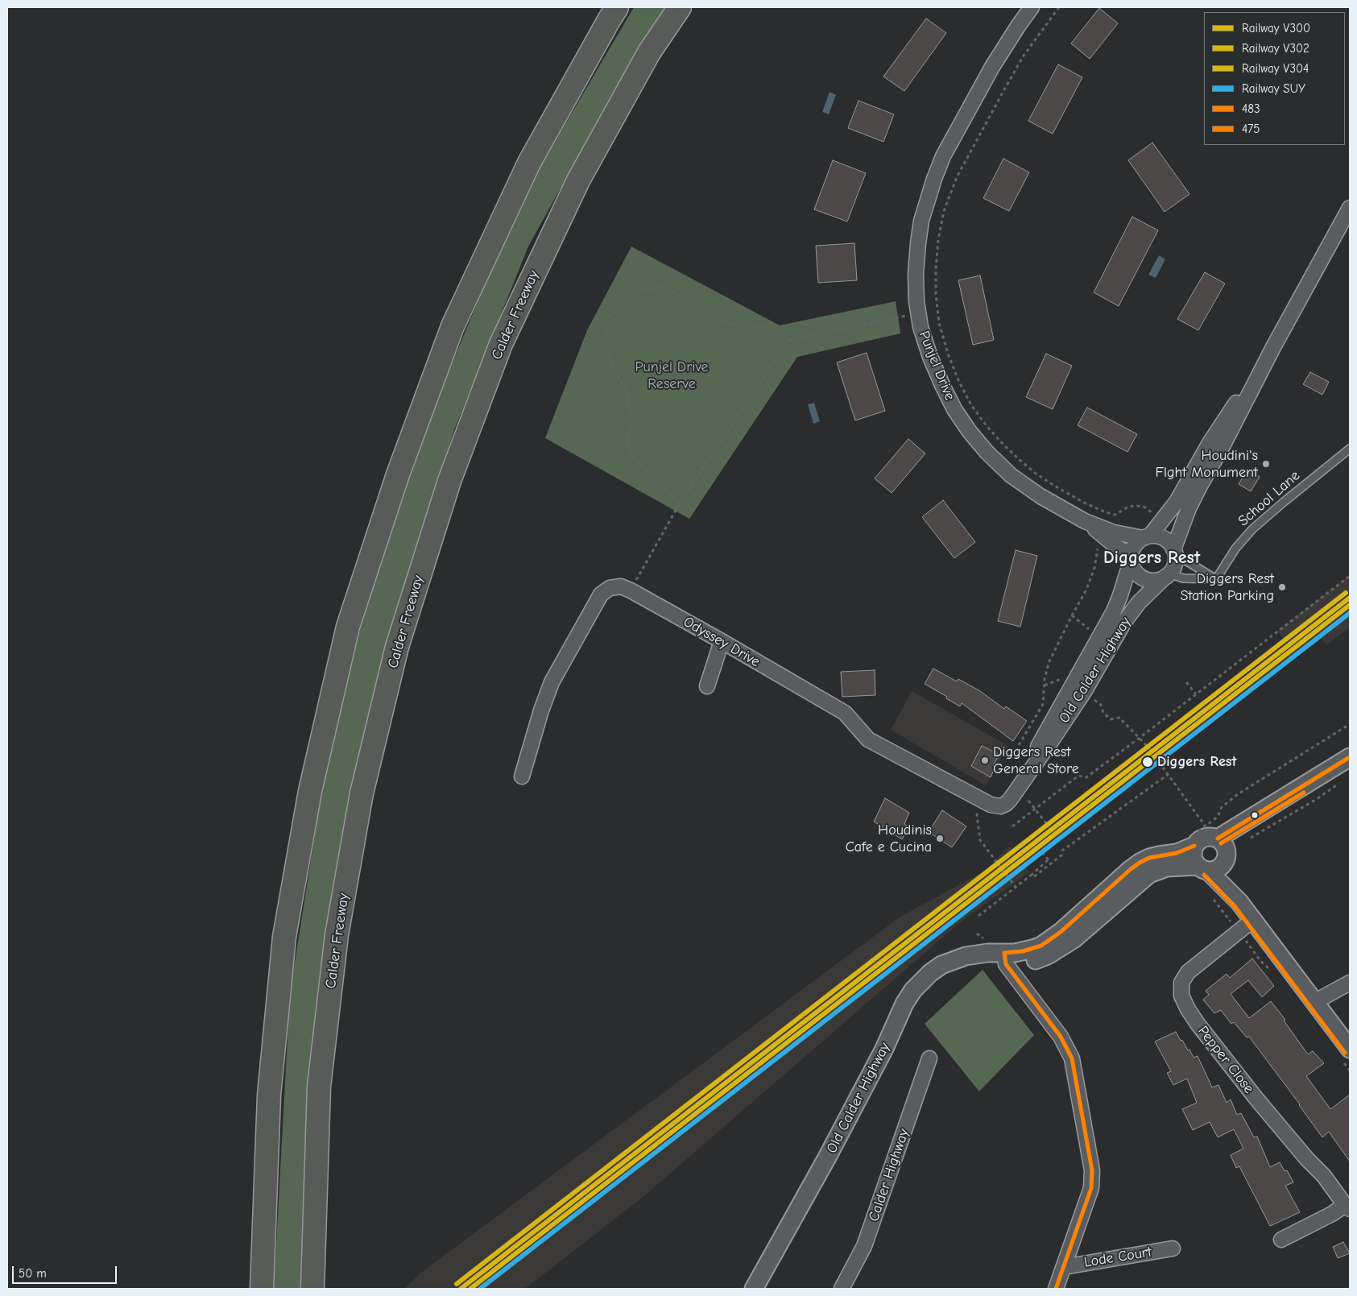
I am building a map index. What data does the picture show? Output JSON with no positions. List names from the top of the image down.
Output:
{
  "streets": {
    "highway": ["Calder Freeway"],
    "street": [
      "Punjel Drive",
      "Odyssey Drive",
      "Old Calder Highway",
      "Pepper Close",
      "Calder Highway",
      "Lode Court"
    ],
    "lane": ["School Lane"]
  },
  "crossings": [
    ["Punjel Drive", "Old Calder Highway"],
    ["Odyssey Drive", "Old Calder Highway"]
  ],
  "districts": ["Diggers Rest"],
  "parks": ["Punjel Drive Reserve"],
  "places": [
    "Houdini's Flght Monument",
    "Diggers Rest Station Parking",
    "Diggers Rest General Store",
    "Diggers Rest",
    "Houdinis Cafe e Cucina"
  ],
  "lines": [
    "rail line V304",
    "rail line V300",
    "rail line V302",
    "rail line SUY",
    "transit line 483",
    "transit line 475"
  ],
  "legend": [
    "Railway V300",
    "Railway V302",
    "Railway V304",
    "Railway SUY",
    "483",
    "475"
  ],
  "scale_bar": "50 m"
}
